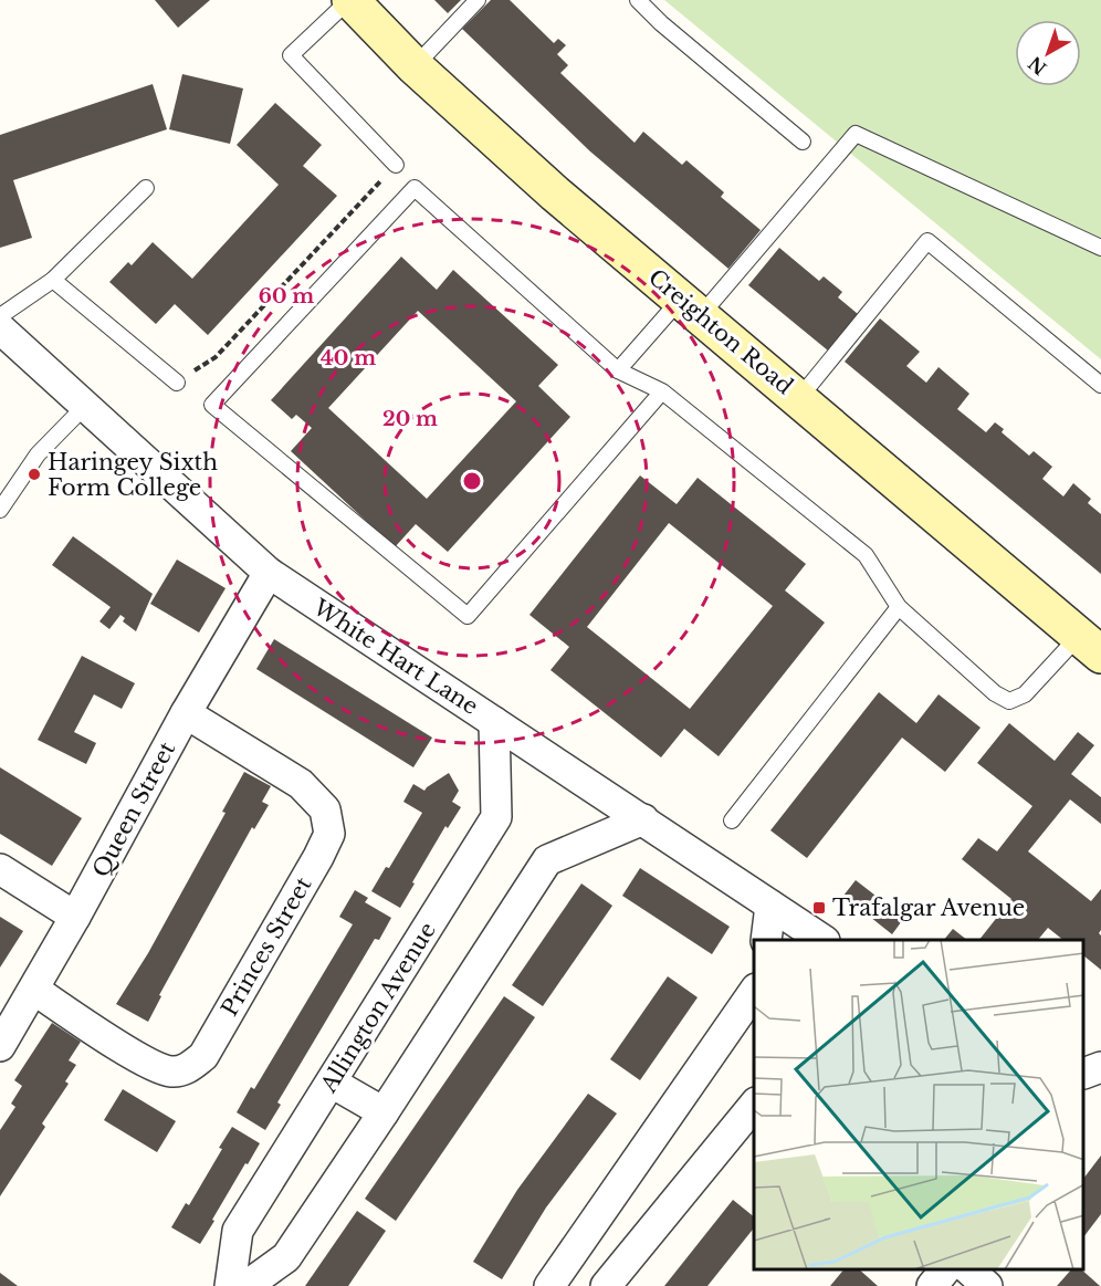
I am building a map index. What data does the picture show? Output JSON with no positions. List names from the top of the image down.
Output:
{
  "streets": {
    "street": [
      "Creighton Road",
      "White Hart Lane",
      "Queen Street",
      "Princes Street",
      "Allington Avenue"
    ]
  },
  "crossings": [
    ["White Hart Lane", "Queen Street"],
    ["White Hart Lane", "Allington Avenue"],
    ["Queen Street", "Princes Street"]
  ],
  "places": {
    "other": ["Haringey Sixth Form College"],
    "transit": ["Trafalgar Avenue"]
  },
  "north": "bottom left",
  "rings": ["60 m", "40 m", "20 m"]
}
